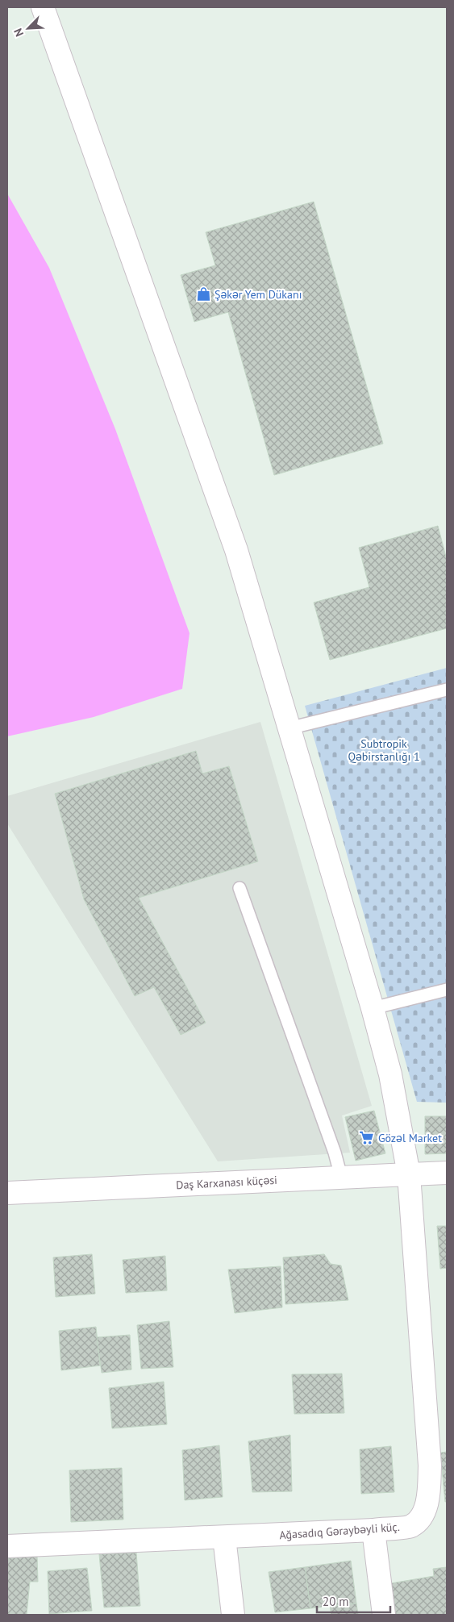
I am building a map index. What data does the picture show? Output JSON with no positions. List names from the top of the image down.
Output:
{
  "streets": {
    "street": ["Daş Karxanası küçəsi", "Ağasadıq Gəraybəyli küç."]
  },
  "crossings": [
    ["Daş Karxanası küçəsi", "Ağasadıq Gəraybəyli küç."]
  ],
  "parks": ["Subtropik Qəbirstanlığı 1"],
  "places": {
    "shop": ["Şəkər Yem Dükanı"],
    "supermarket": ["Gözəl Market"]
  },
  "scale_bar": "20 m",
  "north": "bottom left"
}
